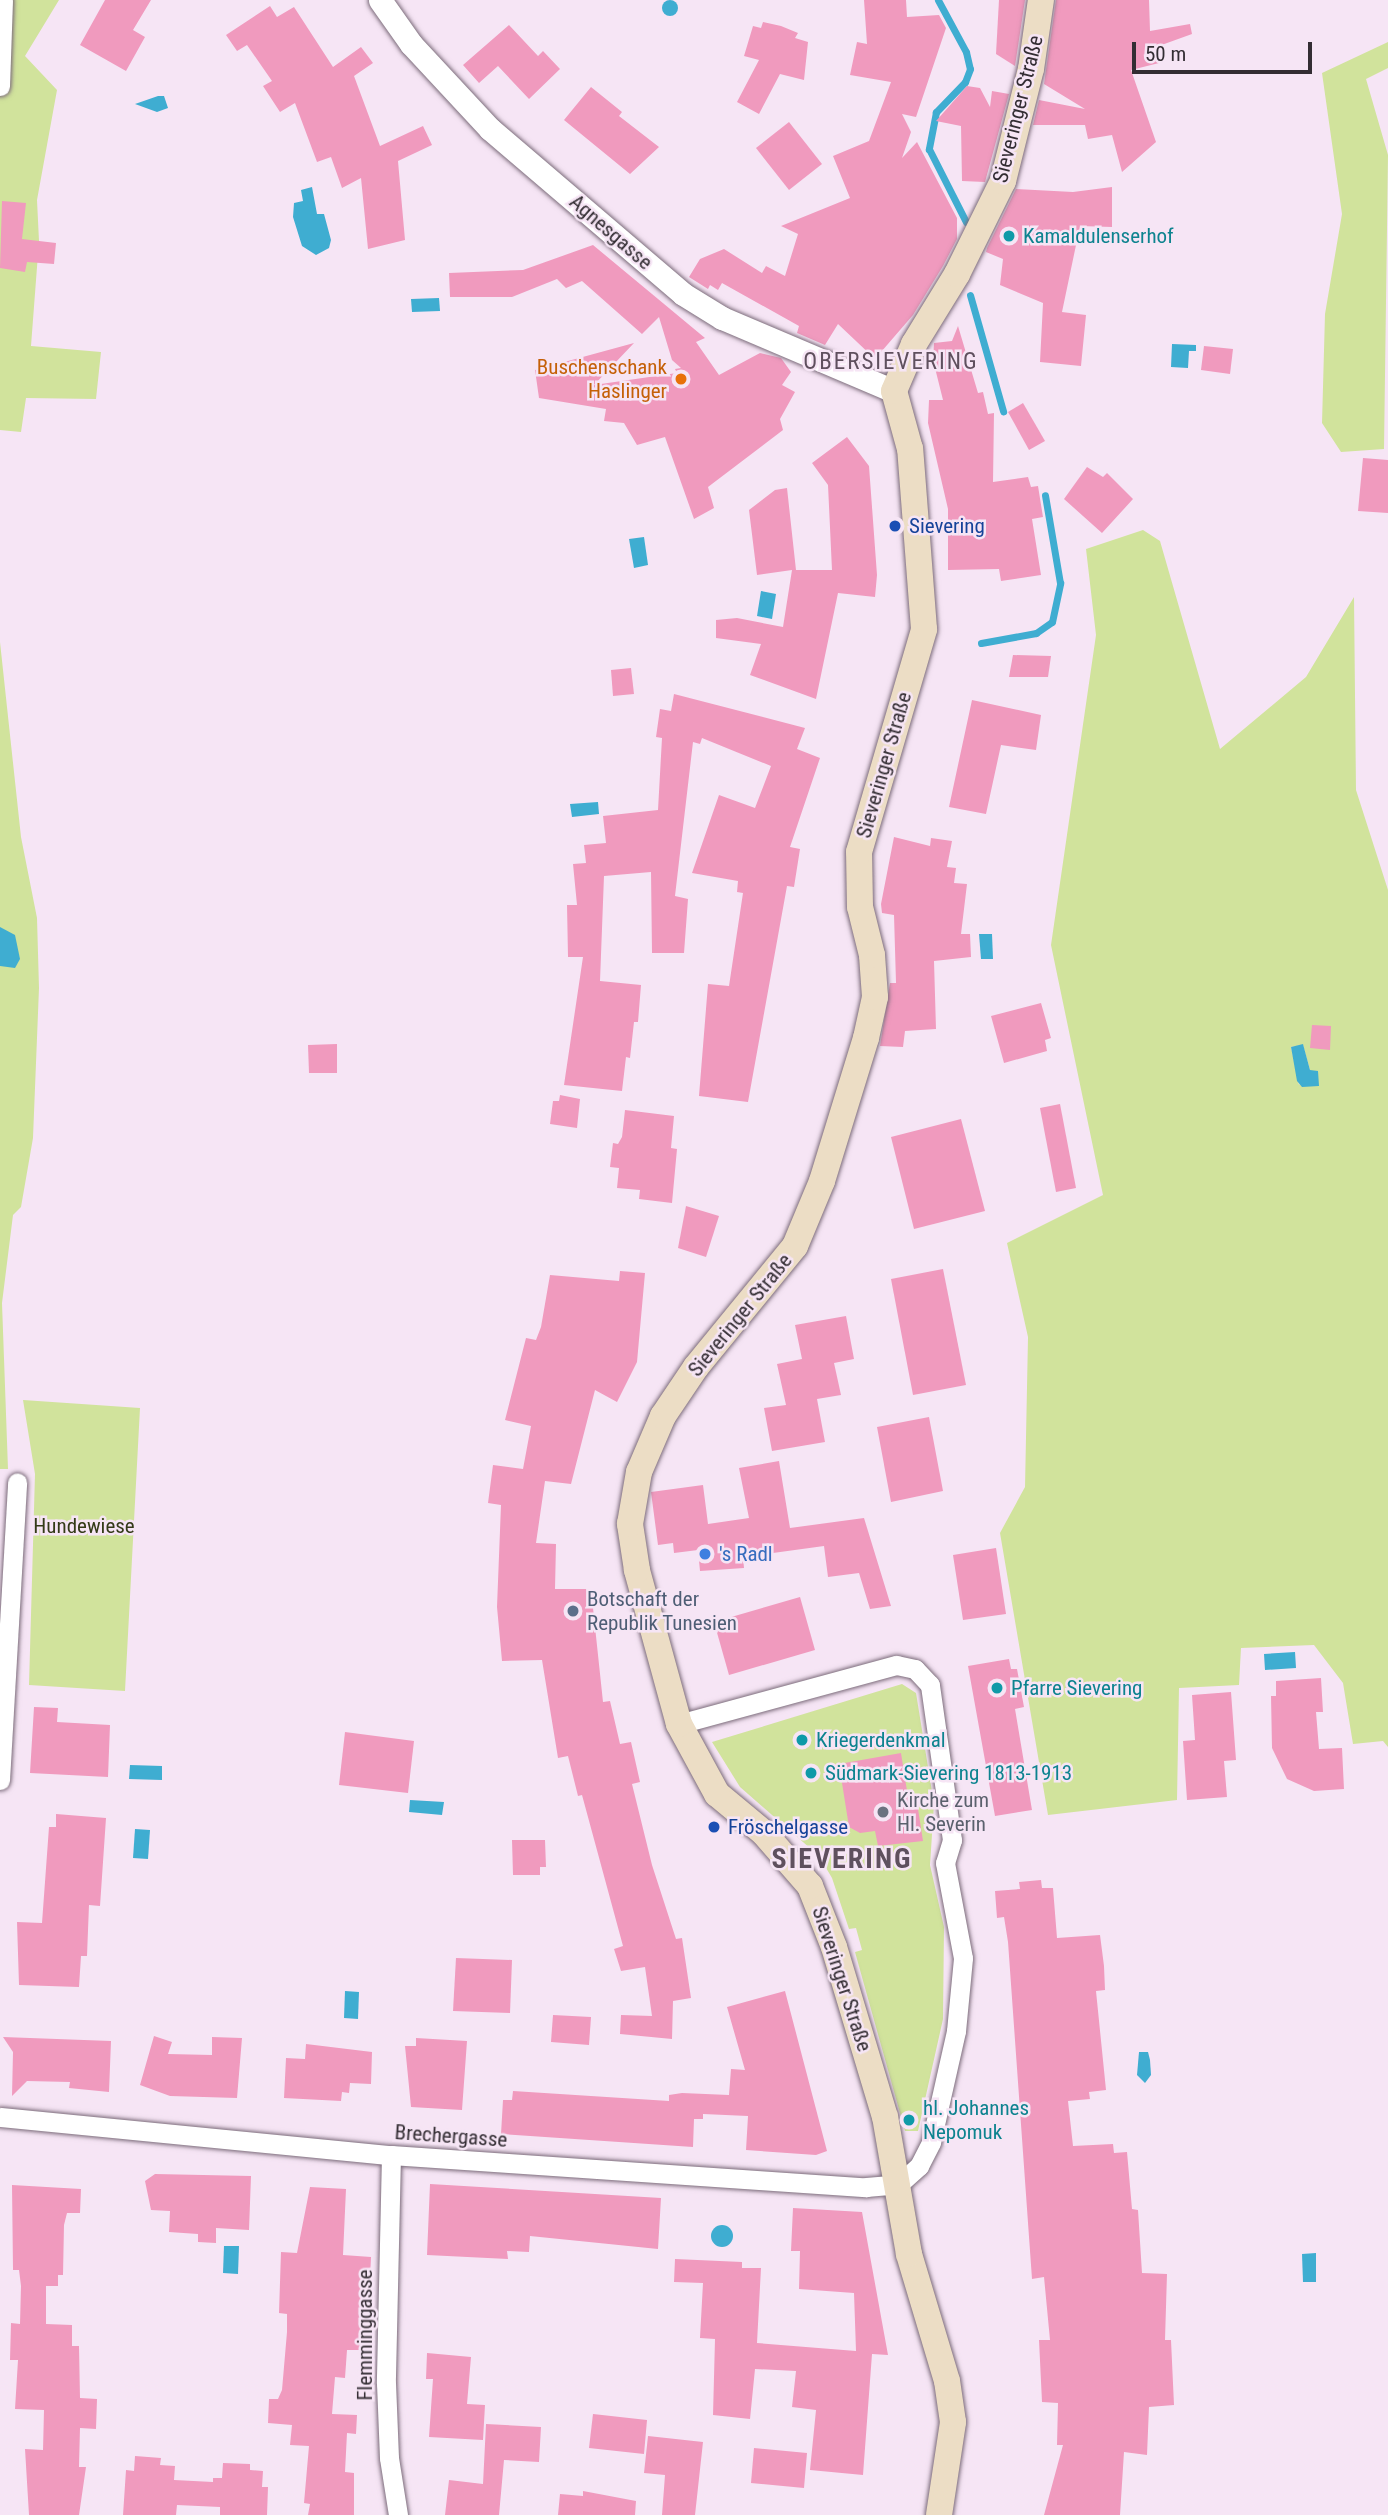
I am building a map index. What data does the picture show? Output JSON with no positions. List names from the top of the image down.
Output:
{
  "streets": {
    "main road": ["Sieveringer Straße"],
    "street": ["Agnesgasse", "Brechergasse", "Flemminggasse"]
  },
  "crossings": [
    ["Sieveringer Straße", "Agnesgasse"],
    ["Sieveringer Straße", "Brechergasse"],
    ["Brechergasse", "Flemminggasse"]
  ],
  "districts": ["OBERSIEVERING", "SIEVERING"],
  "parks": ["Hundewiese"],
  "places": [
    "Kamaldulenserhof",
    "Buschenschank Haslinger",
    "Sievering",
    "'s Radl",
    "Botschaft der Republik Tunesien",
    "Pfarre Sievering",
    "Kriegerdenkmal",
    "Südmark-Sievering 1813-1913",
    "Kirche zum Hl. Severin",
    "Fröschelgasse",
    "hl. Johannes Nepomuk"
  ],
  "scale_bar": "50 m"
}
